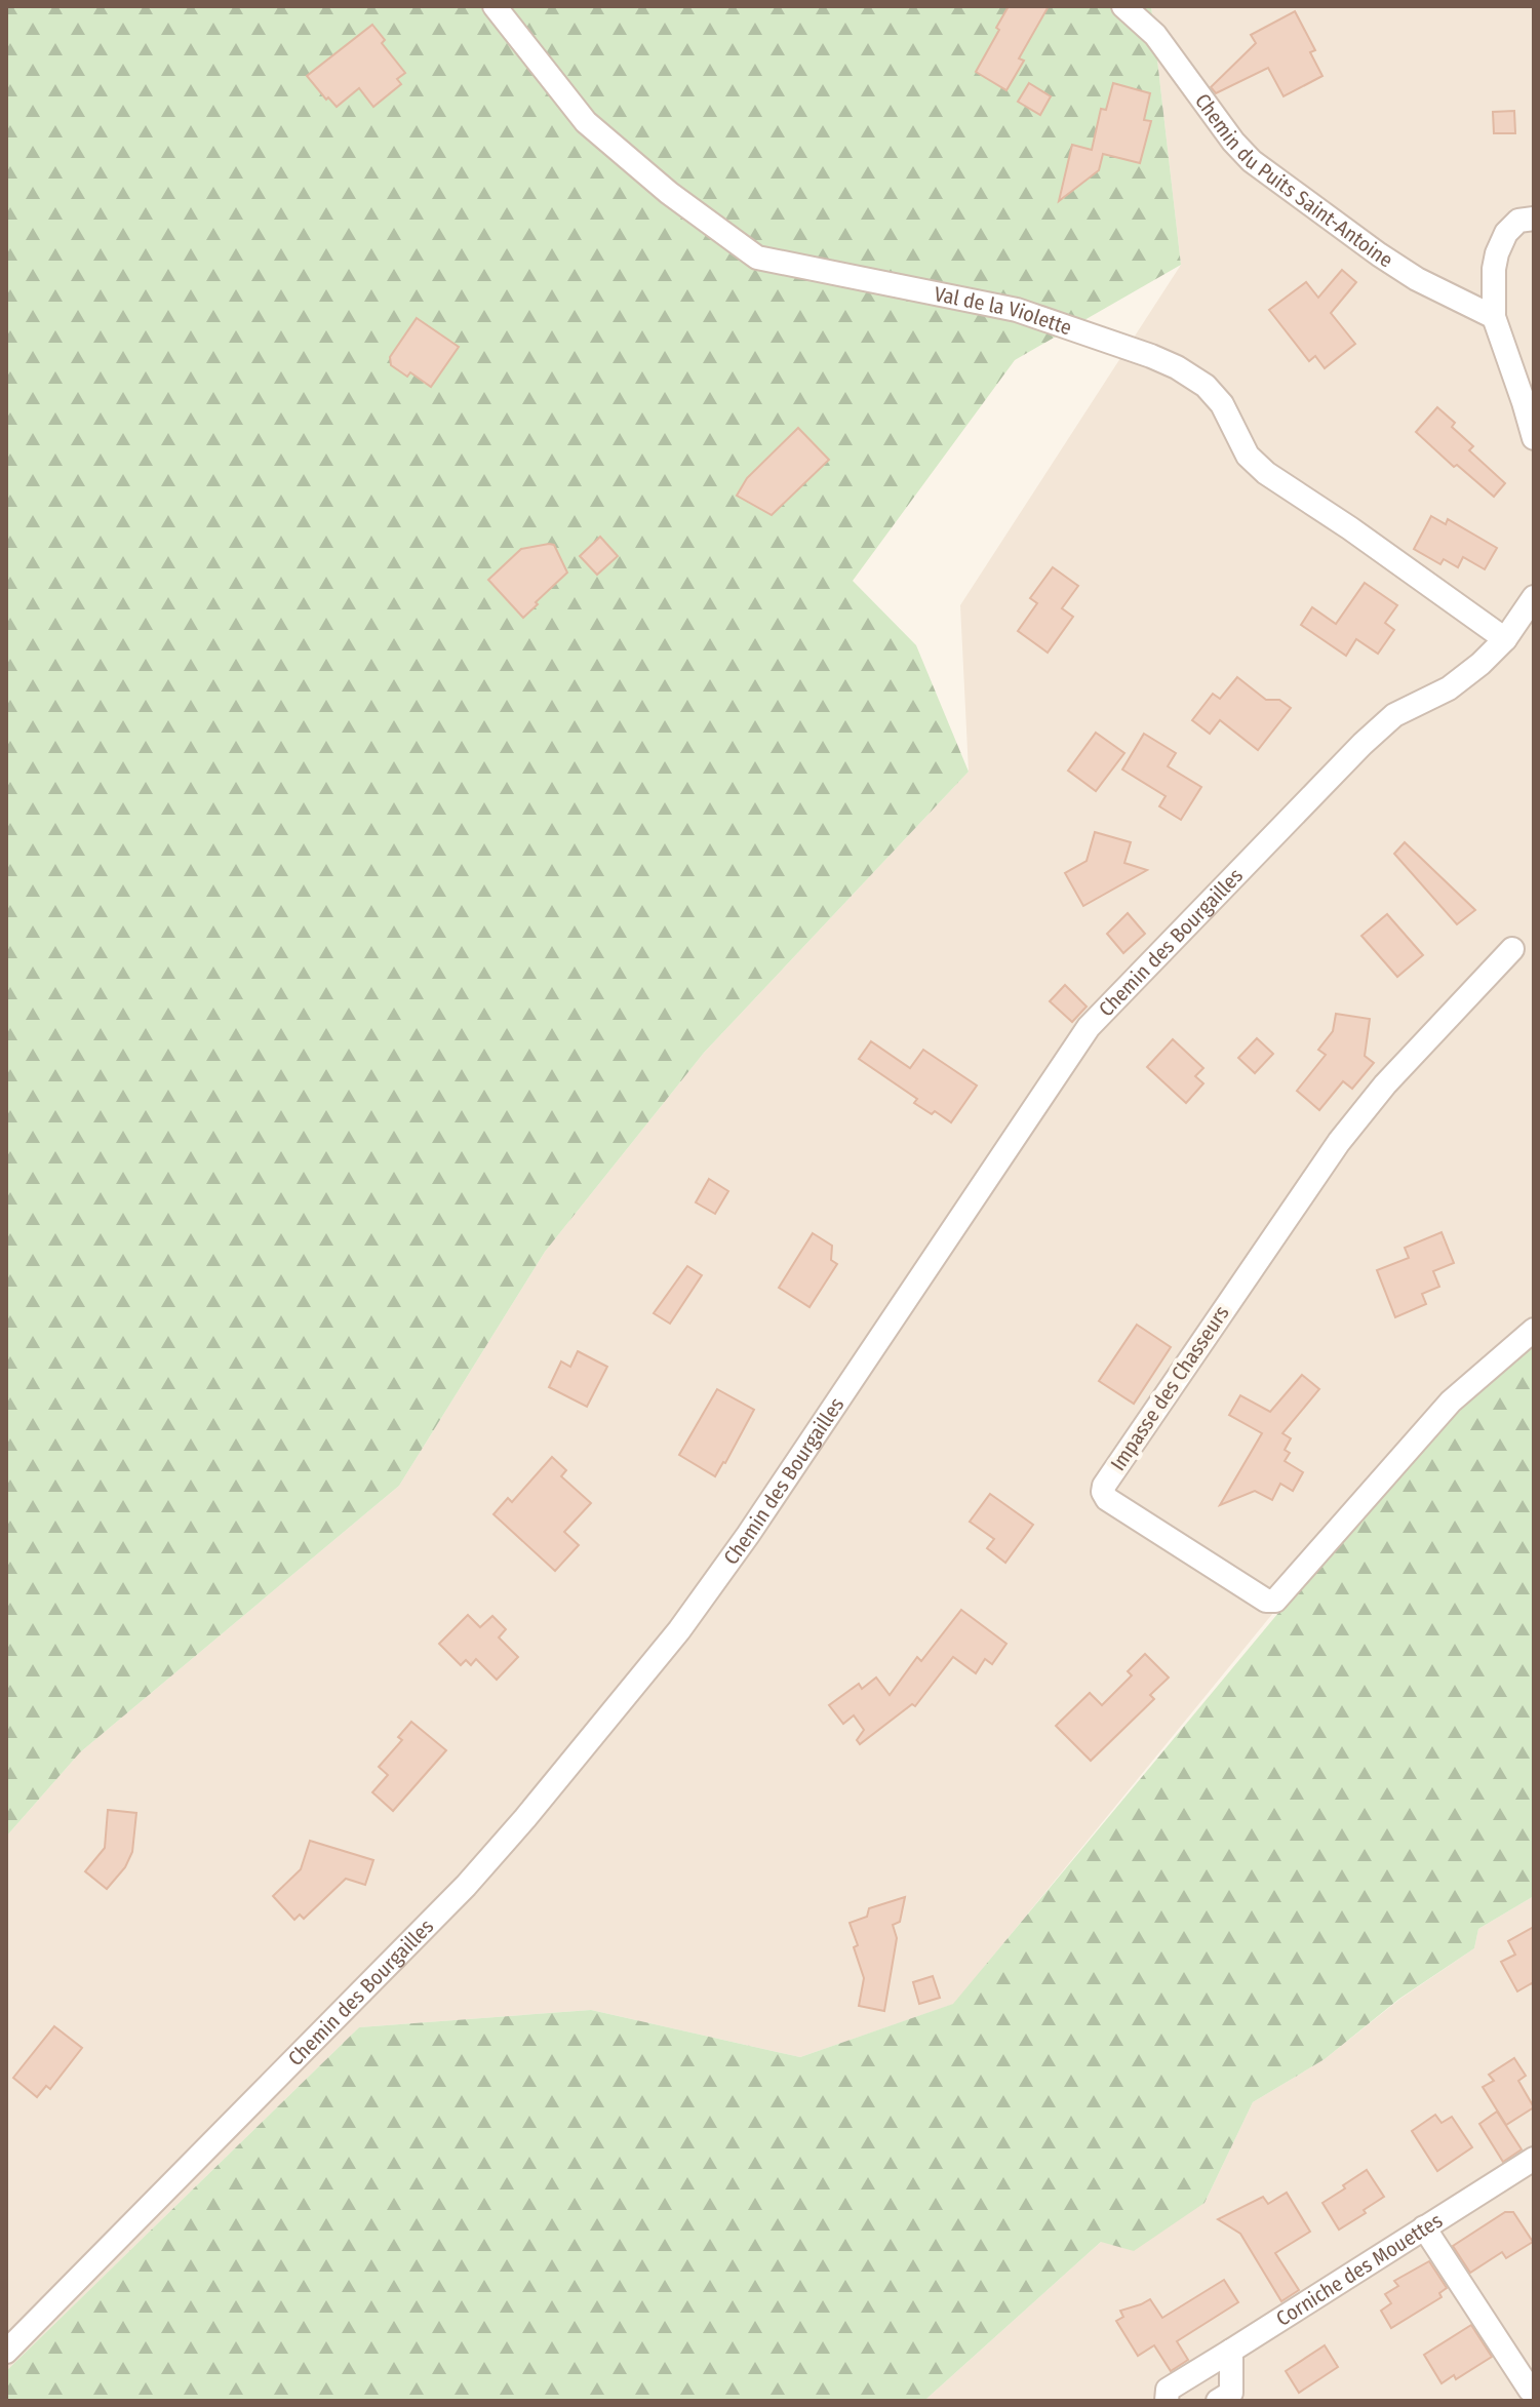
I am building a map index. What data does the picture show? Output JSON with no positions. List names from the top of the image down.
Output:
{
  "streets": {
    "street": [
      "Chemin du Puits Saint-Antoine",
      "Val de la Violette",
      "Chemin des Bourgailles",
      "Impasse des Chasseurs",
      "Corniche des Mouettes"
    ]
  },
  "crossings": [
    ["Val de la Violette", "Chemin des Bourgailles"]
  ]
}
